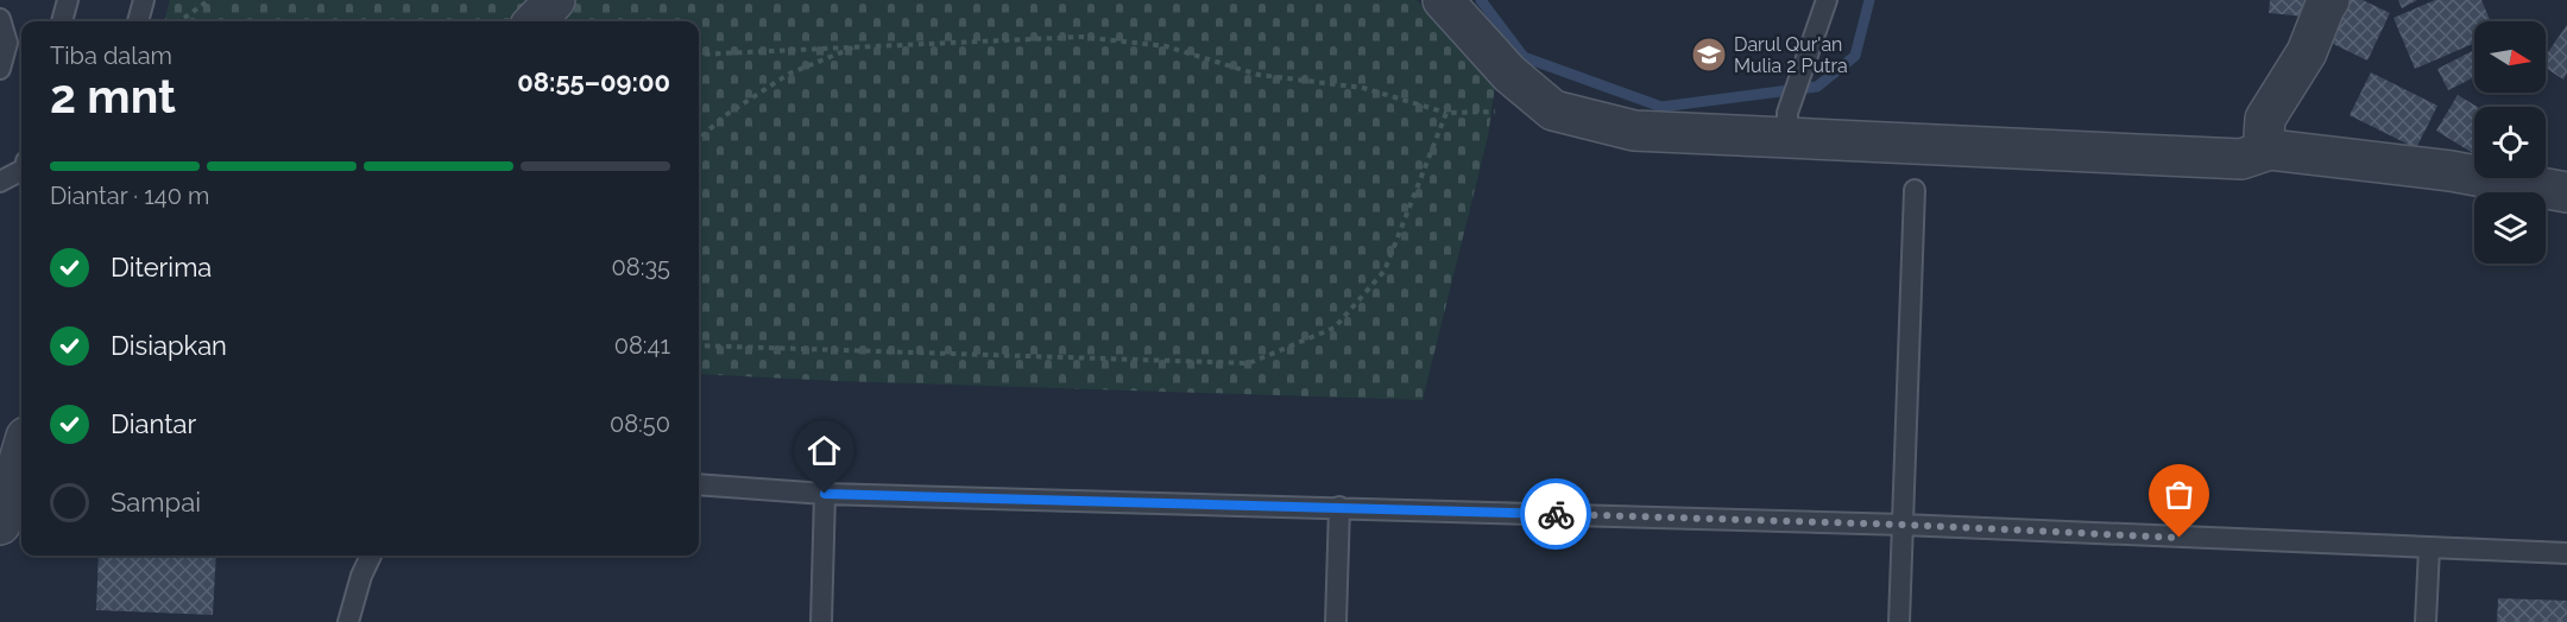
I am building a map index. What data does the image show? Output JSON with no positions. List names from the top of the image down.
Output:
{
  "places": {
    "school or university": ["Darul Qur'an Mulia 2 Putra"]
  },
  "north": "right",
  "page": {
    "heading": ["2 mnt", "Tiba dalam", "08:55–09:00"],
    "bar": "Diantar · 140 m",
    "list": [
      ["Diterima", "08:35"],
      ["Disiapkan", "08:41"],
      ["Diantar", "08:50"],
      "Sampai"
    ]
  }
}
